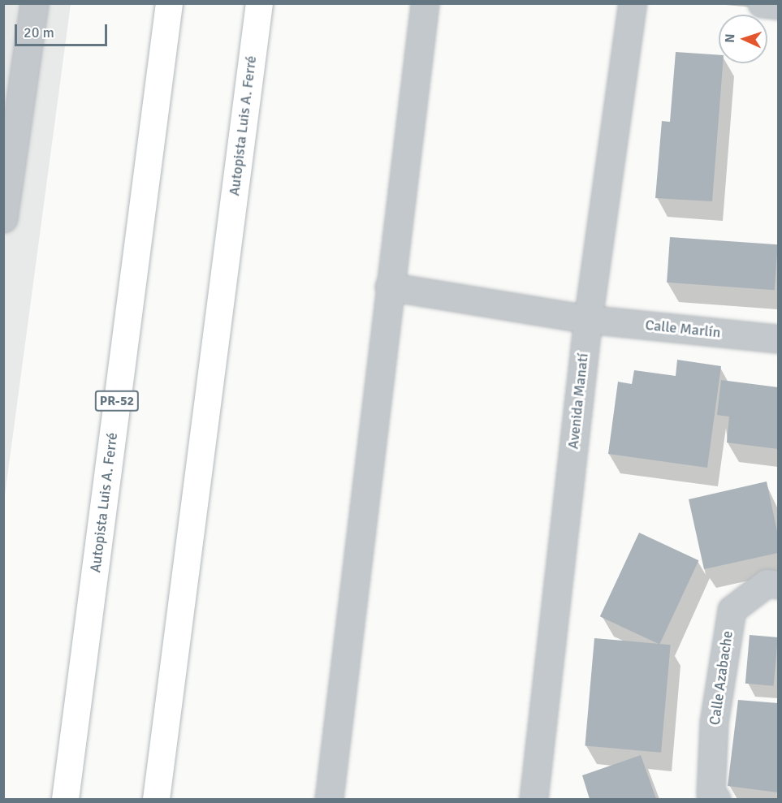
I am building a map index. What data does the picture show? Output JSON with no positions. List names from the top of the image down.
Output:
{
  "streets": {
    "highway": ["Autopista Luis A. Ferré", "PR-52"],
    "street": ["Calle Marlín", "Avenida Manatí", "Calle Azabache"]
  },
  "crossings": [
    ["Calle Marlín", "Avenida Manatí"]
  ],
  "scale_bar": "20 m",
  "north": "left"
}
